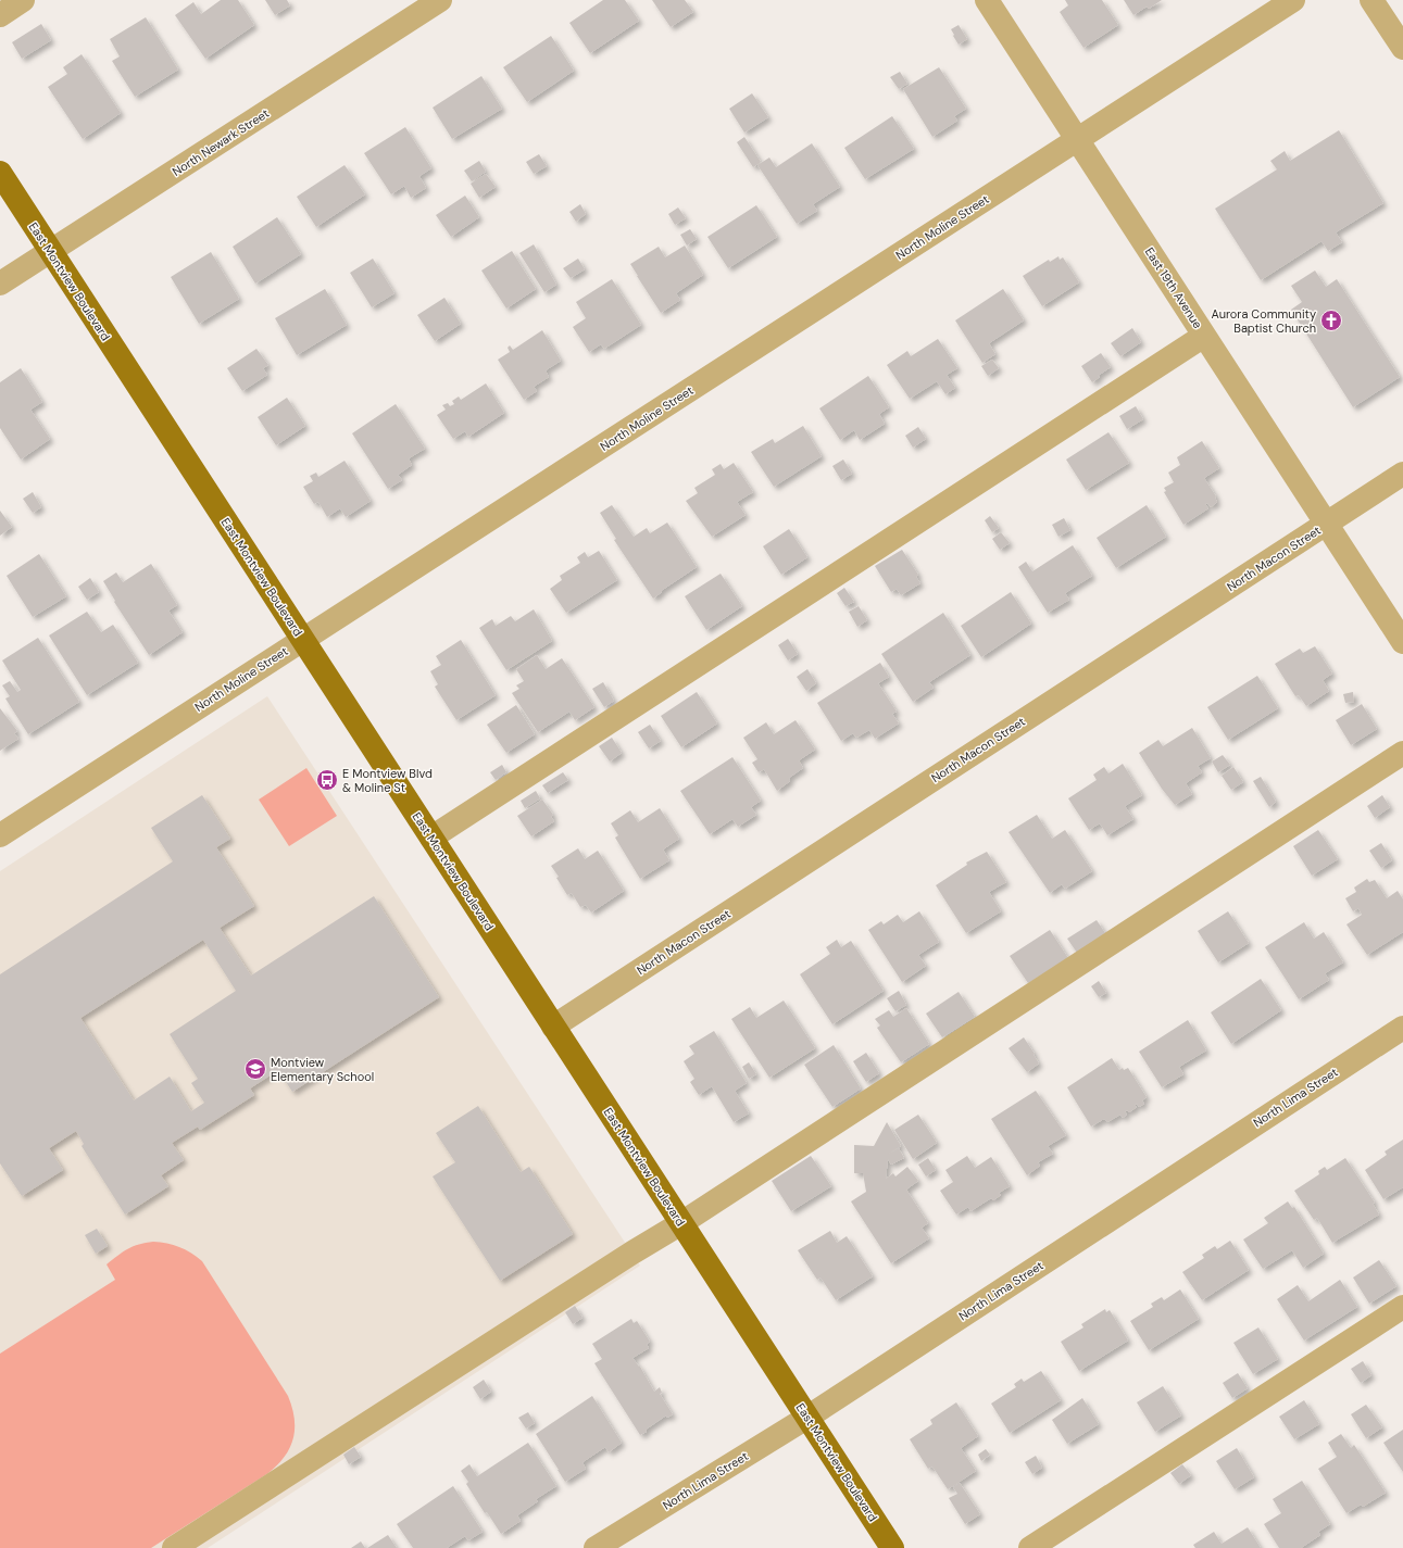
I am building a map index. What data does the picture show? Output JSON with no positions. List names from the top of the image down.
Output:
{
  "streets": {
    "main road": ["East Montview Boulevard"],
    "street": [
      "North Newark Street",
      "North Moline Street",
      "East 19th Avenue",
      "North Macon Street",
      "North Lima Street"
    ]
  },
  "crossings": [
    ["North Newark Street", "East Montview Boulevard"],
    ["North Moline Street", "East Montview Boulevard"],
    ["North Moline Street", "East 19th Avenue"],
    ["East Montview Boulevard", "North Macon Street"],
    ["East Montview Boulevard", "North Lima Street"],
    ["East 19th Avenue", "North Macon Street"]
  ],
  "places": {
    "church": ["Aurora Community Baptist Church"],
    "bus stop": ["E Montview Blvd & Moline St"],
    "school or university": ["Montview Elementary School"]
  }
}
